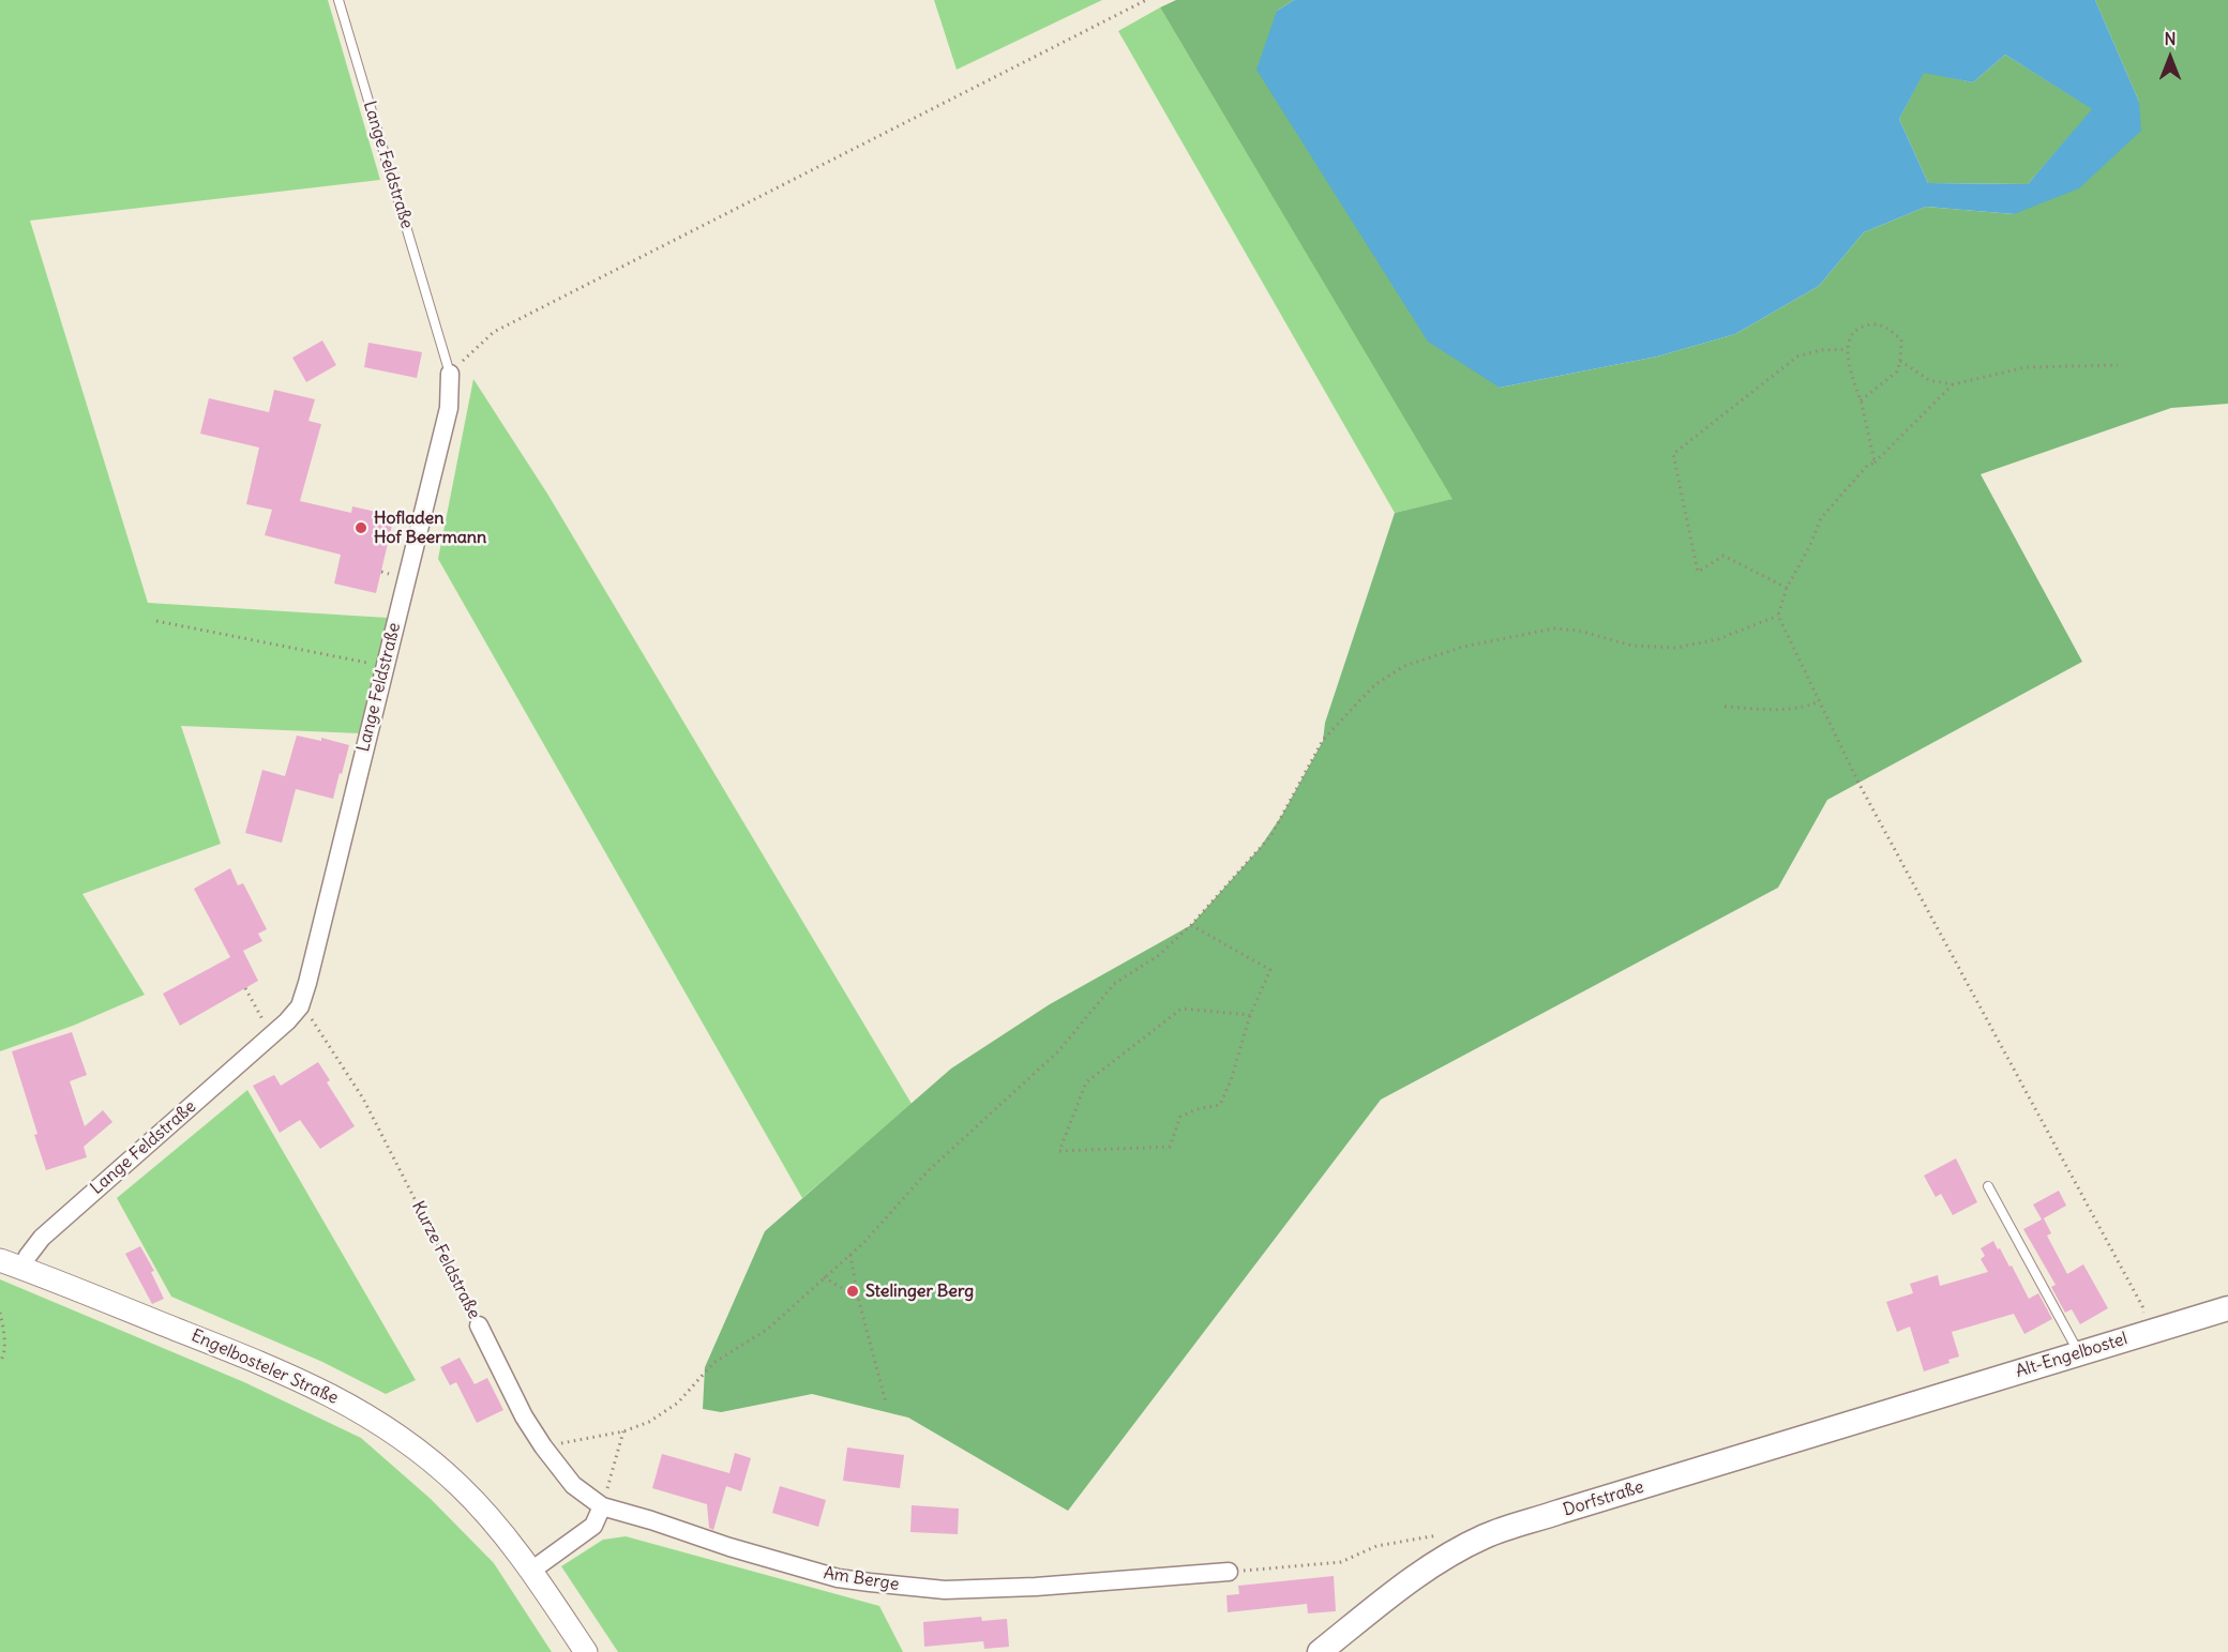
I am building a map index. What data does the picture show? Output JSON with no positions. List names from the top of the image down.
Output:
{
  "streets": {
    "main road": ["Alt-Engelbostel", "Dorfstraße"],
    "street": [
      "Lange Feldstraße",
      "Kurze Feldstraße",
      "Engelbosteler Straße",
      "Am Berge"
    ]
  },
  "crossings": [
    ["Lange Feldstraße", "Kurze Feldstraße"],
    ["Lange Feldstraße", "Engelbosteler Straße"],
    ["Kurze Feldstraße", "Am Berge"],
    ["Alt-Engelbostel", "Dorfstraße"]
  ],
  "places": ["Hofladen Hof Beermann", "Stelinger Berg"],
  "north": "top"
}
